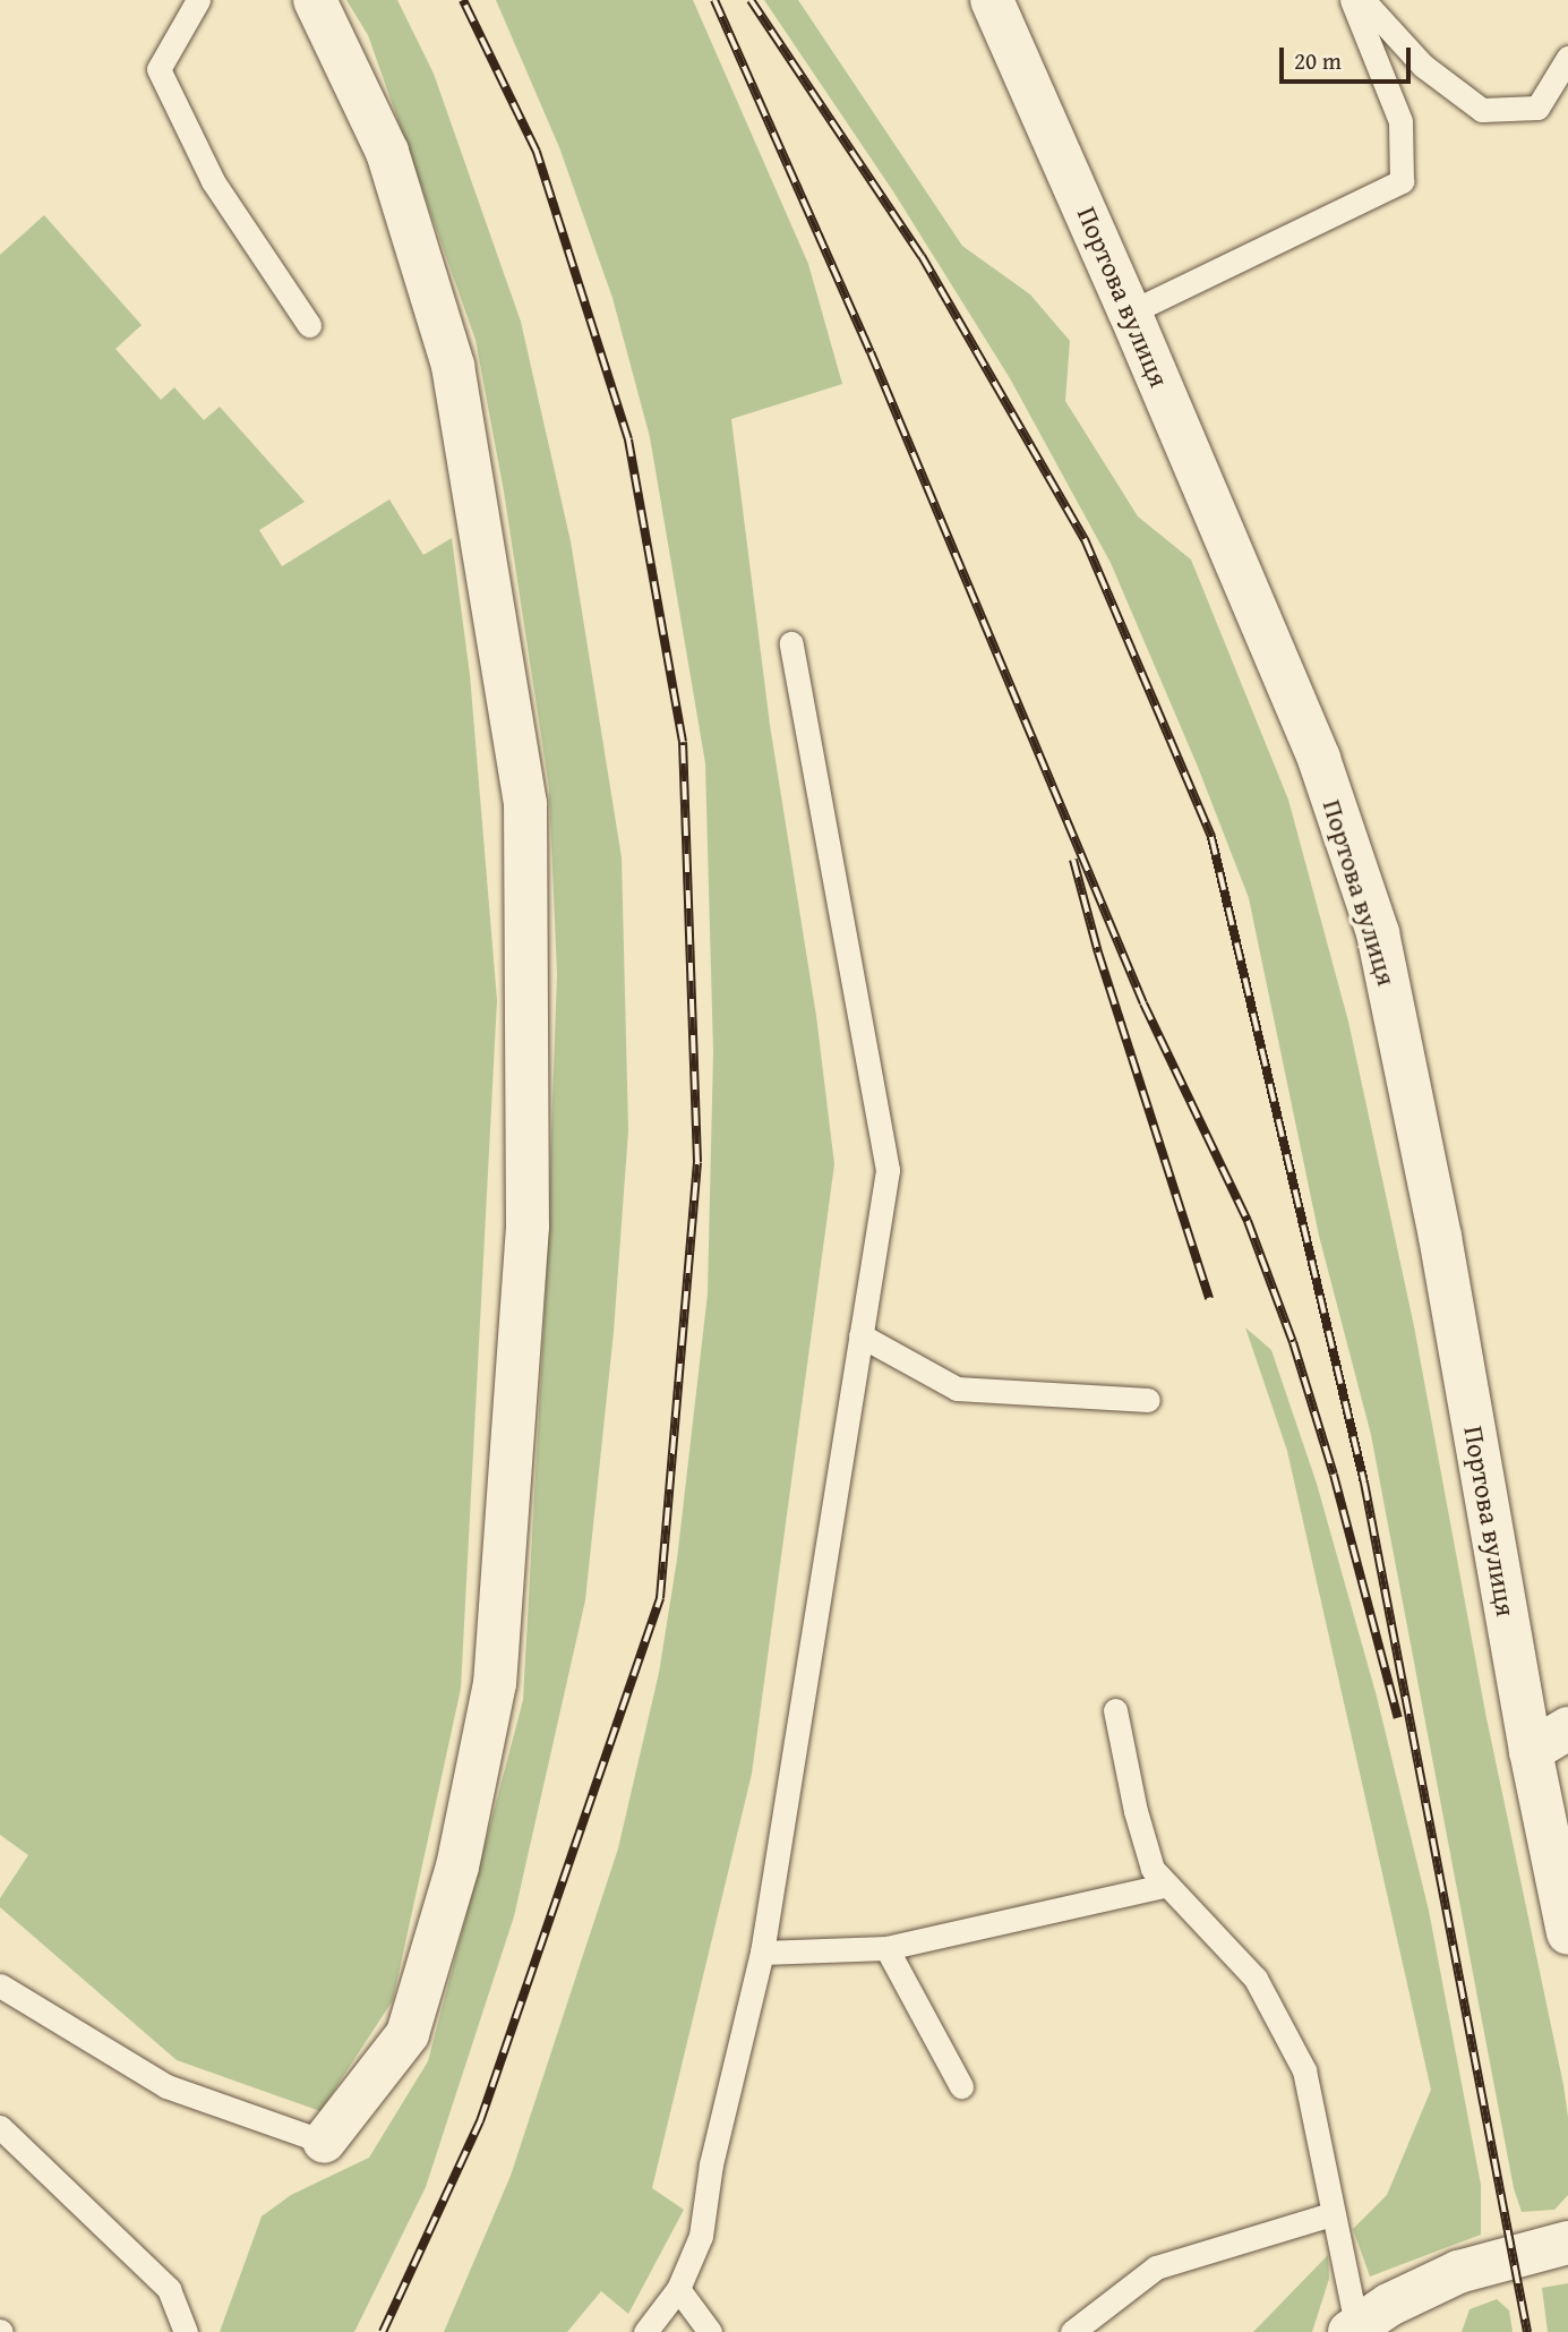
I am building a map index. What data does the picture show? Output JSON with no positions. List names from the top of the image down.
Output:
{
  "streets": {
    "street": ["Портова вулиця"]
  },
  "scale_bar": "20 m"
}
